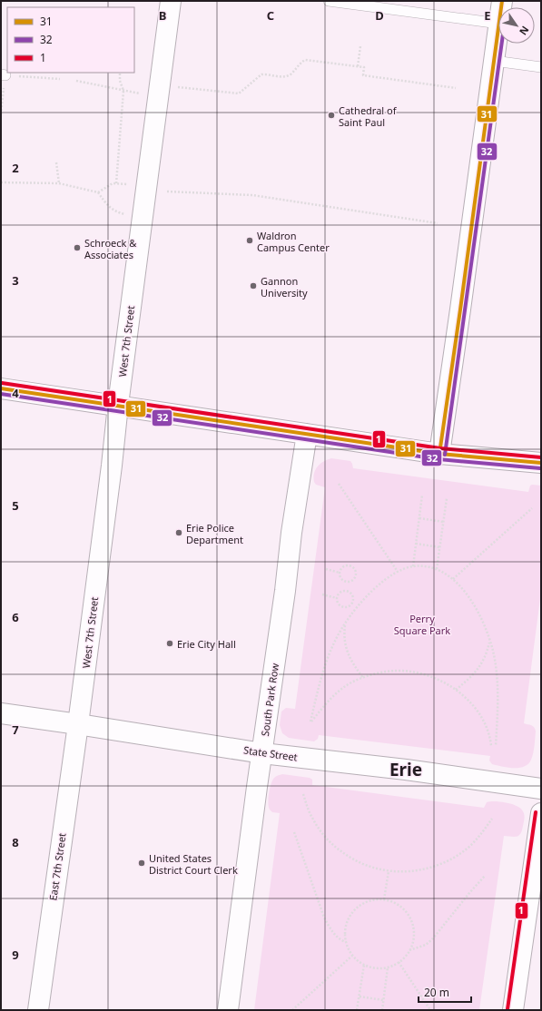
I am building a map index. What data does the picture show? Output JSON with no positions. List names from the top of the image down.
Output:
{
  "streets": {
    "main road": [
      "West 7th Street",
      "South Park Row",
      "State Street",
      "East 7th Street"
    ]
  },
  "crossings": [
    ["West 7th Street", "State Street"],
    ["West 7th Street", "East 7th Street"],
    ["South Park Row", "State Street"],
    ["State Street", "East 7th Street"]
  ],
  "districts": ["Erie"],
  "parks": ["Perry Square Park"],
  "places": [
    "Cathedral of Saint Paul",
    "Waldron Campus Center",
    "Schroeck & Associates",
    "Gannon University",
    "Erie Police Department",
    "Erie City Hall",
    "United States District Court Clerk"
  ],
  "lines": ["transit line 31", "transit line 32", "transit line 1"],
  "legend": ["31", "32", "1"],
  "scale_bar": "20 m",
  "north": "bottom right",
  "grid": {
    "columns": [
      "B",
      "C",
      "D",
      "E"
    ],
    "rows": [
      "2",
      "3",
      "4",
      "5",
      "6",
      "7",
      "8",
      "9"
    ]
  }
}
